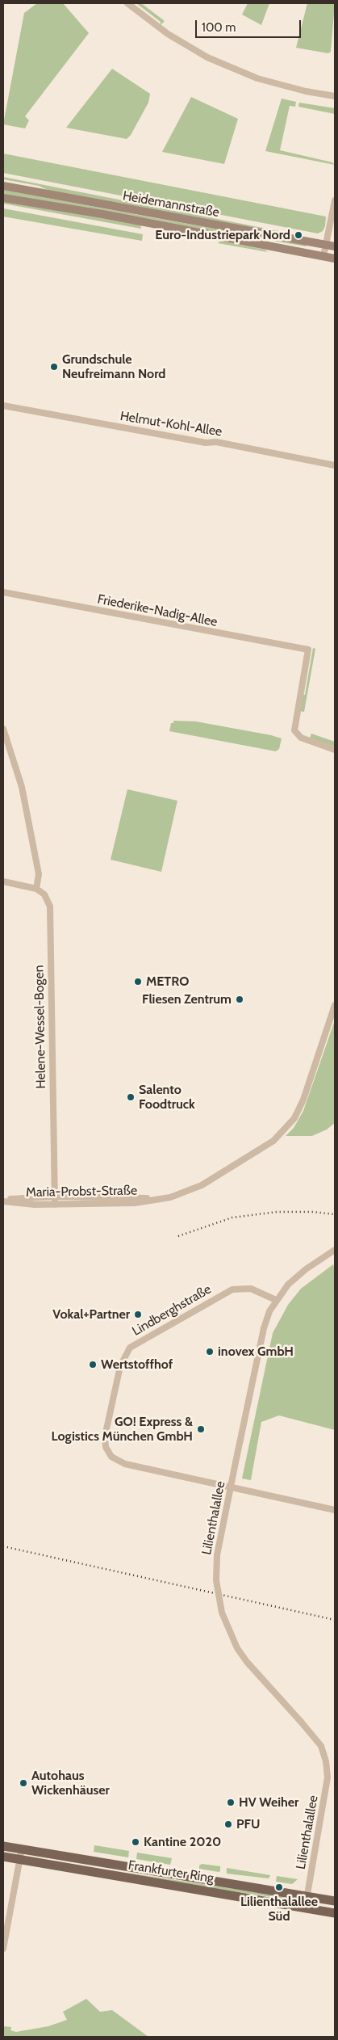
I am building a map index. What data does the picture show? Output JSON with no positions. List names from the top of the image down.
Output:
{
  "streets": {
    "main road": ["Heidemannstraße", "Frankfurter Ring"],
    "street": [
      "Helmut-Kohl-Allee",
      "Friederike-Nadig-Allee",
      "Helene-Wessel-Bogen",
      "Maria-Probst-Straße",
      "Lindberghstraße",
      "Lilienthalallee"
    ]
  },
  "crossings": [
    ["Helene-Wessel-Bogen", "Maria-Probst-Straße"],
    ["Lindberghstraße", "Lilienthalallee"],
    ["Lilienthalallee", "Frankfurter Ring"]
  ],
  "places": [
    "Euro-Industriepark Nord",
    "Grundschule Neufreimann Nord",
    "METRO",
    "Fliesen Zentrum",
    "Salento Foodtruck",
    "Vokal+Partner",
    "inovex GmbH",
    "Wertstoffhof",
    "GO! Express & Logistics München GmbH",
    "Autohaus Wickenhäuser",
    "HV Weiher",
    "PFU",
    "Kantine 2020",
    "Lilienthalallee Süd"
  ],
  "scale_bar": "100 m"
}
